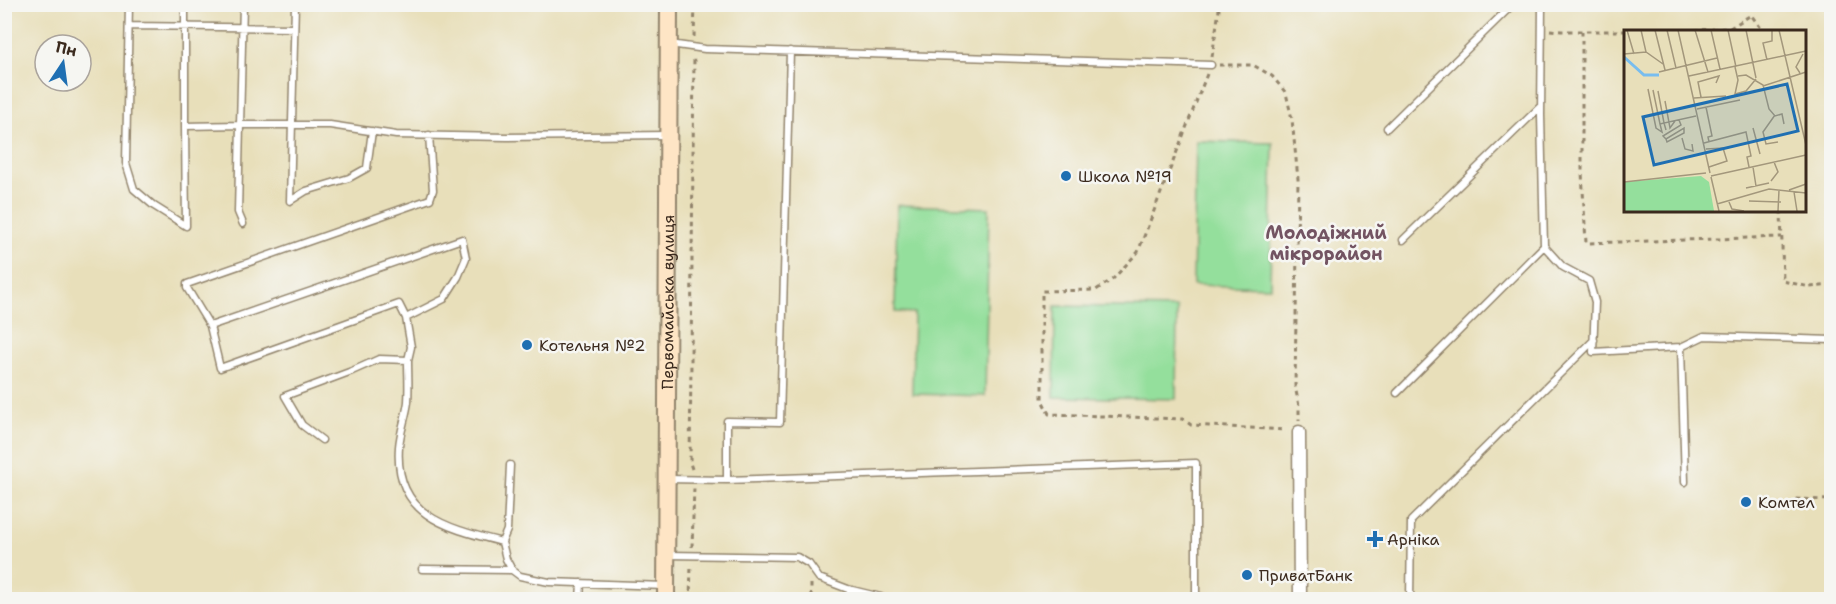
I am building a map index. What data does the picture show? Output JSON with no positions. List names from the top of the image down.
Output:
{
  "streets": {
    "main road": ["Первомайська вулиця"]
  },
  "districts": ["Молодіжний мікрорайон"],
  "places": {
    "other": [
      "Школа №19",
      "Котельня №2",
      "Комтел",
      "ПриватБанк"
    ],
    "health": ["Арніка"]
  },
  "north": "top"
}
